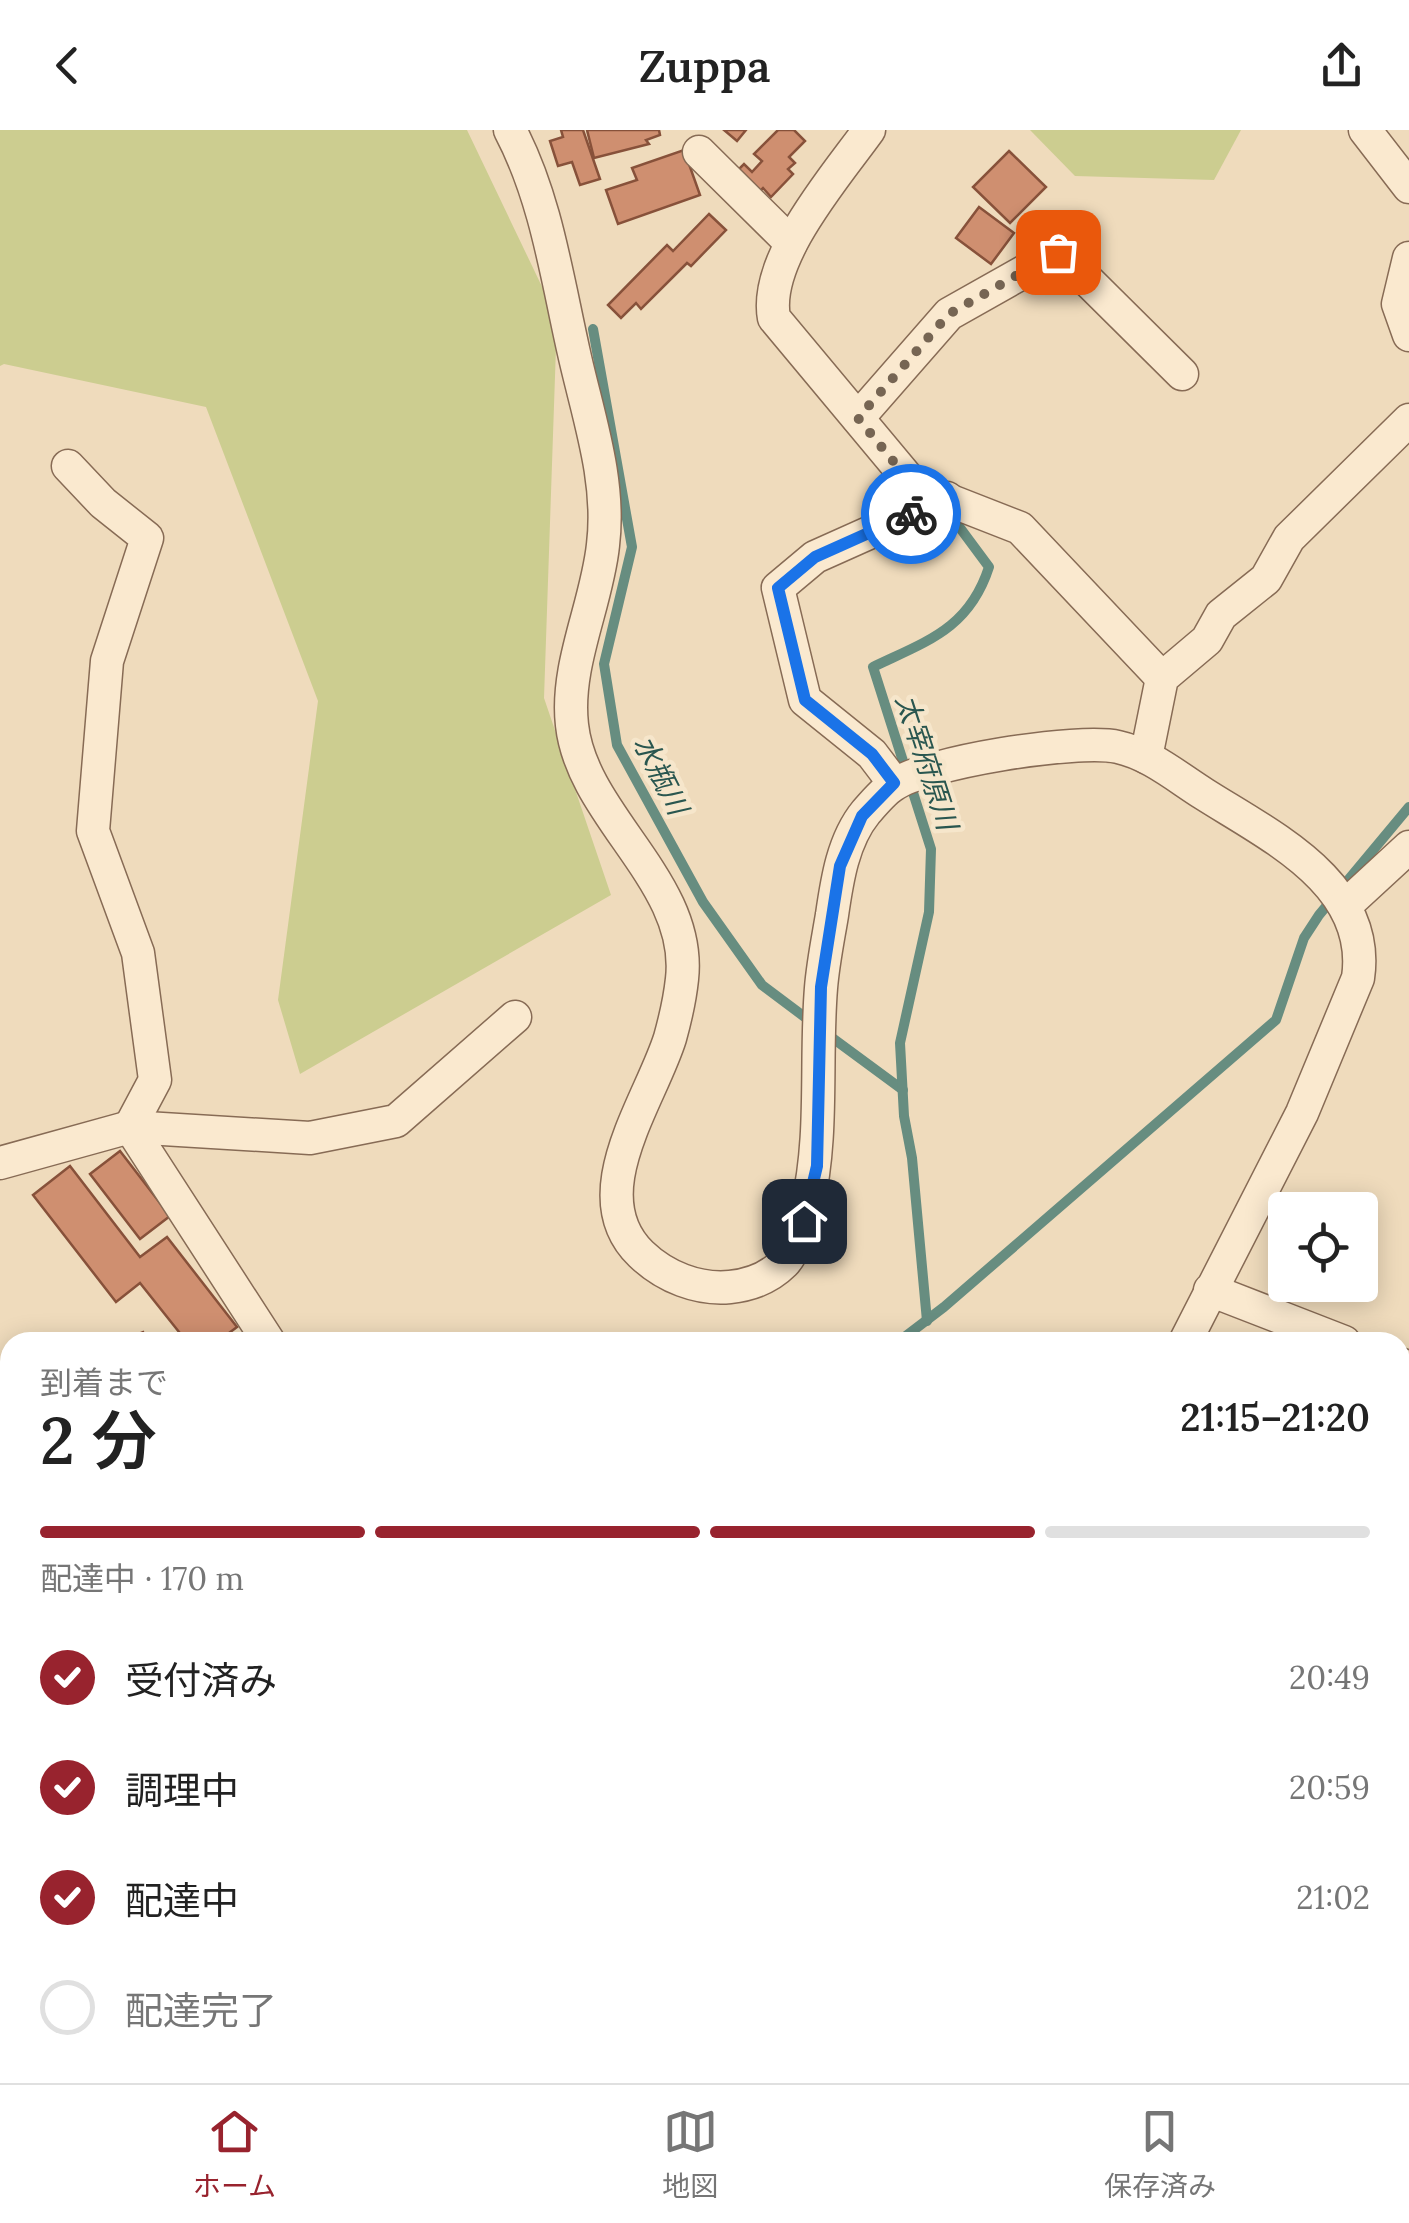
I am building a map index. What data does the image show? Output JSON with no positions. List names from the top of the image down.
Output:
{
  "water": ["太宰府原川", "水瓶川"],
  "page": {
    "header": "Zuppa",
    "heading": ["2 分", "到着まで", "21:15–21:20"],
    "bar": "配達中 · 170 m",
    "list": [
      ["受付済み", "20:49"],
      ["調理中", "20:59"],
      ["配達中", "21:02"],
      "配達完了"
    ],
    "tabs": ["ホーム", "地図", "保存済み"]
  }
}
